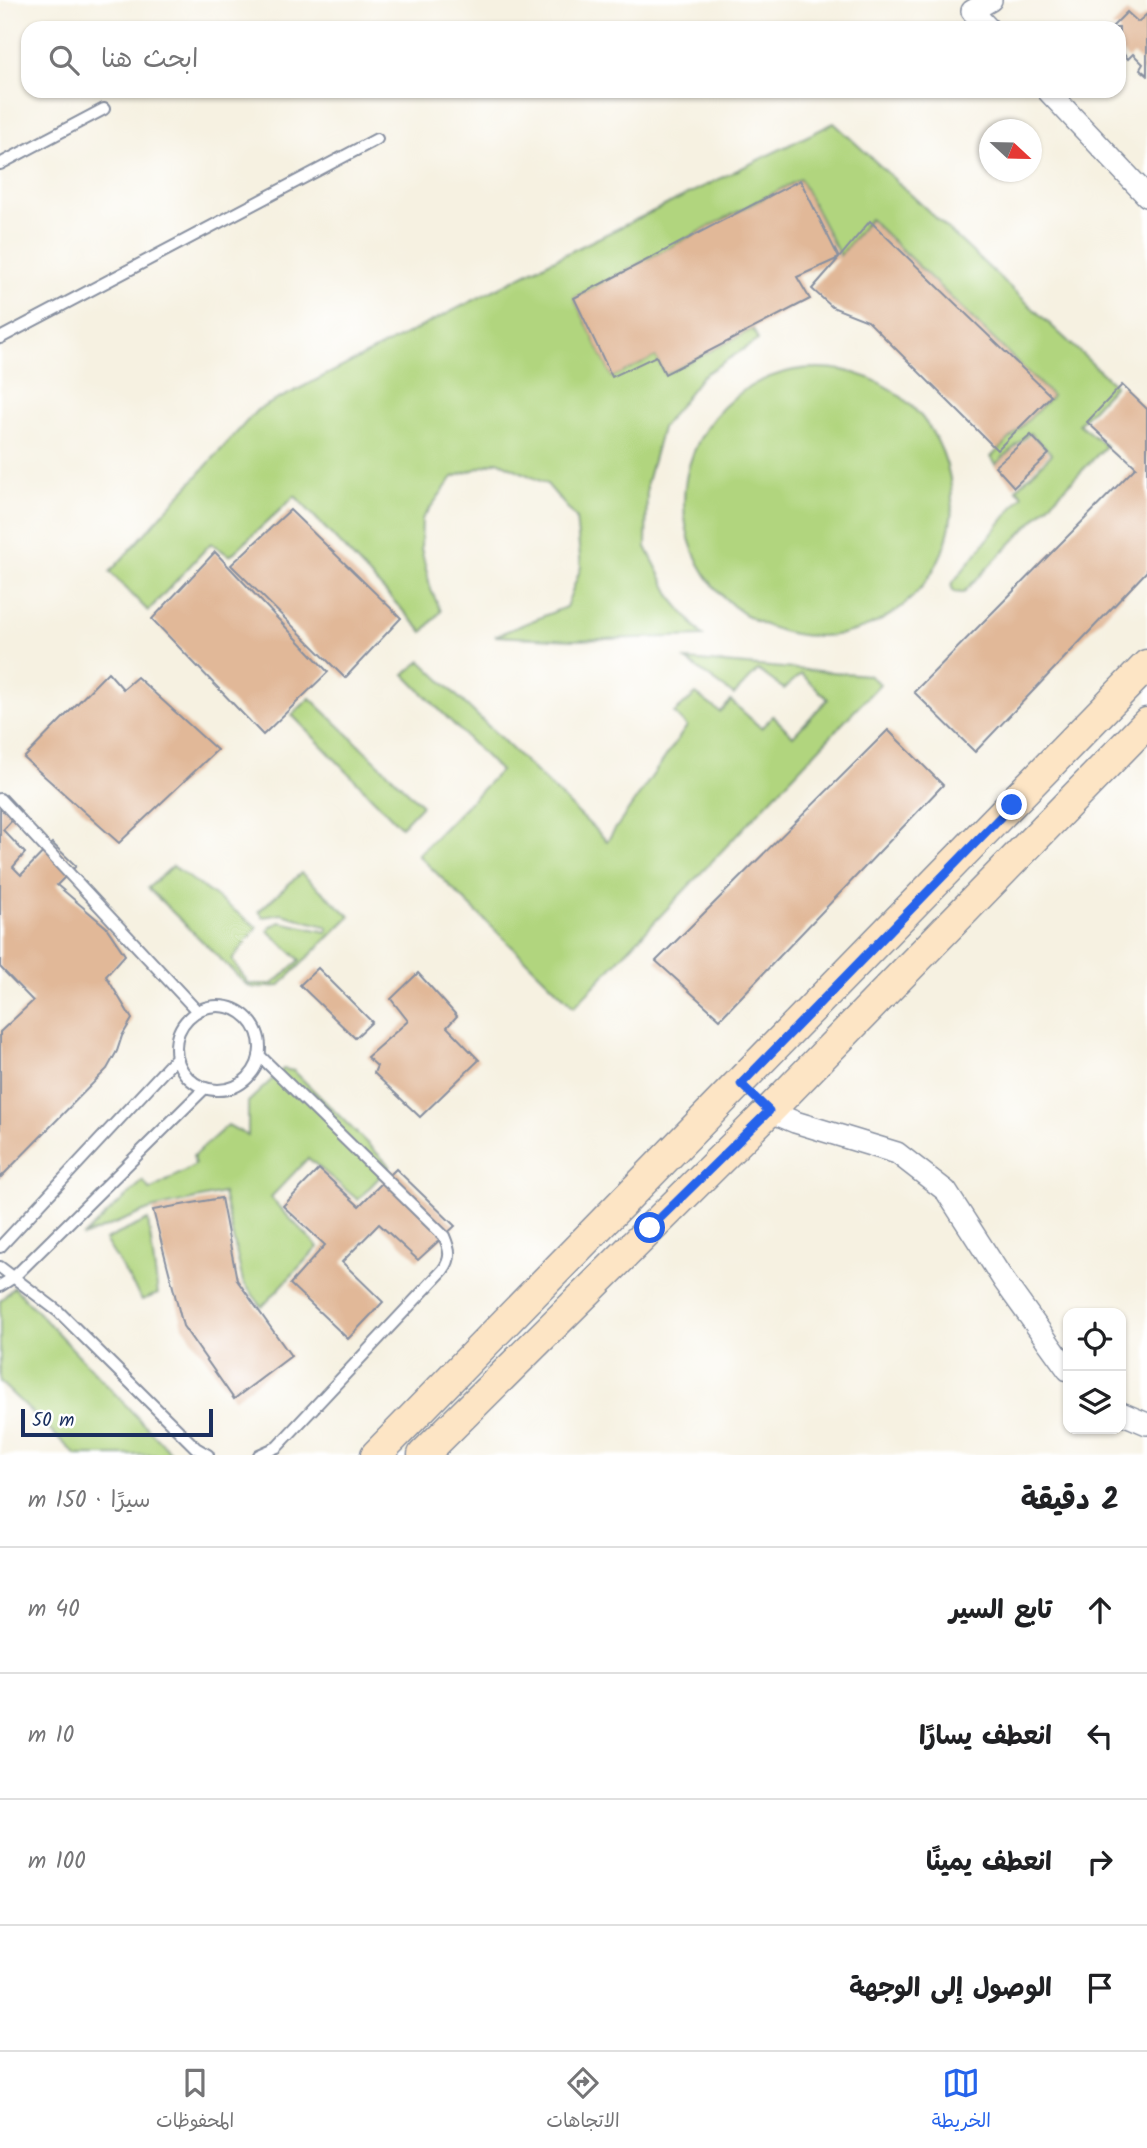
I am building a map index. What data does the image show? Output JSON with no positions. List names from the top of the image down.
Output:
{
  "scale_bar": "50 m",
  "north": "right",
  "page": {
    "search": "ابحث هنا",
    "scale": "50 m",
    "heading": ["2 دقيقة", "سيرًا · 150 m"],
    "list": [
      ["تابع السير", "40 m"],
      ["انعطف يسارًا", "10 m"],
      ["انعطف يمينًا", "100 m"],
      "الوصول إلى الوجهة"
    ],
    "nav": ["الخريطة", "الاتجاهات", "المحفوظات"]
  }
}
